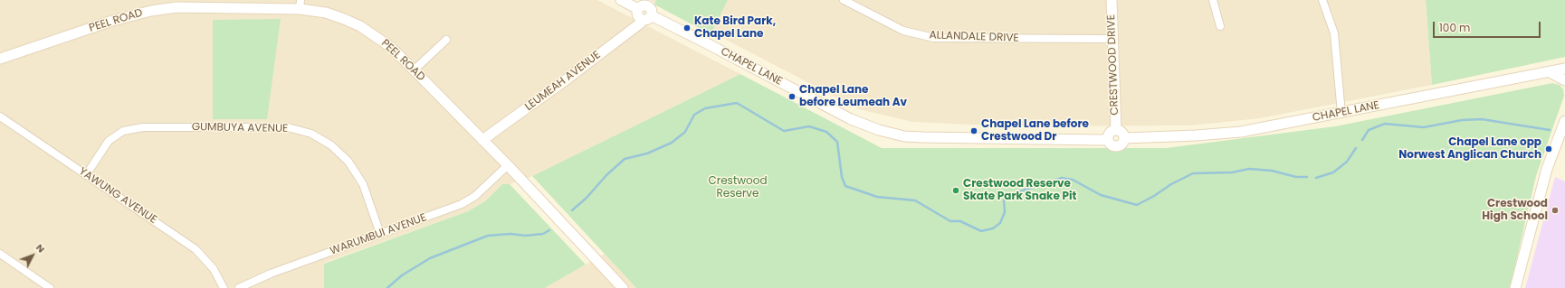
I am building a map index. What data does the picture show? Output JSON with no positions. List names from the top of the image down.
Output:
{
  "streets": {
    "street": [
      "PEEL ROAD",
      "ALLANDALE DRIVE",
      "CRESTWOOD DRIVE",
      "CHAPEL LANE",
      "LEUMEAH AVENUE",
      "GUMBUYA AVENUE",
      "YAWUNG AVENUE",
      "WARUMBUI AVENUE"
    ]
  },
  "crossings": [
    ["PEEL ROAD", "LEUMEAH AVENUE"],
    ["PEEL ROAD", "WARUMBUI AVENUE"],
    ["ALLANDALE DRIVE", "CRESTWOOD DRIVE"],
    ["CRESTWOOD DRIVE", "CHAPEL LANE"],
    ["CHAPEL LANE", "LEUMEAH AVENUE"],
    ["GUMBUYA AVENUE", "YAWUNG AVENUE"],
    ["GUMBUYA AVENUE", "WARUMBUI AVENUE"]
  ],
  "parks": ["Crestwood Reserve"],
  "places": [
    "Kate Bird Park, Chapel Lane",
    "Chapel Lane before Leumeah Av",
    "Chapel Lane before Crestwood Dr",
    "Chapel Lane opp Norwest Anglican Church",
    "Crestwood Reserve Skate Park Snake Pit",
    "Crestwood High School"
  ],
  "scale_bar": "100 m",
  "north": "top right"
}
